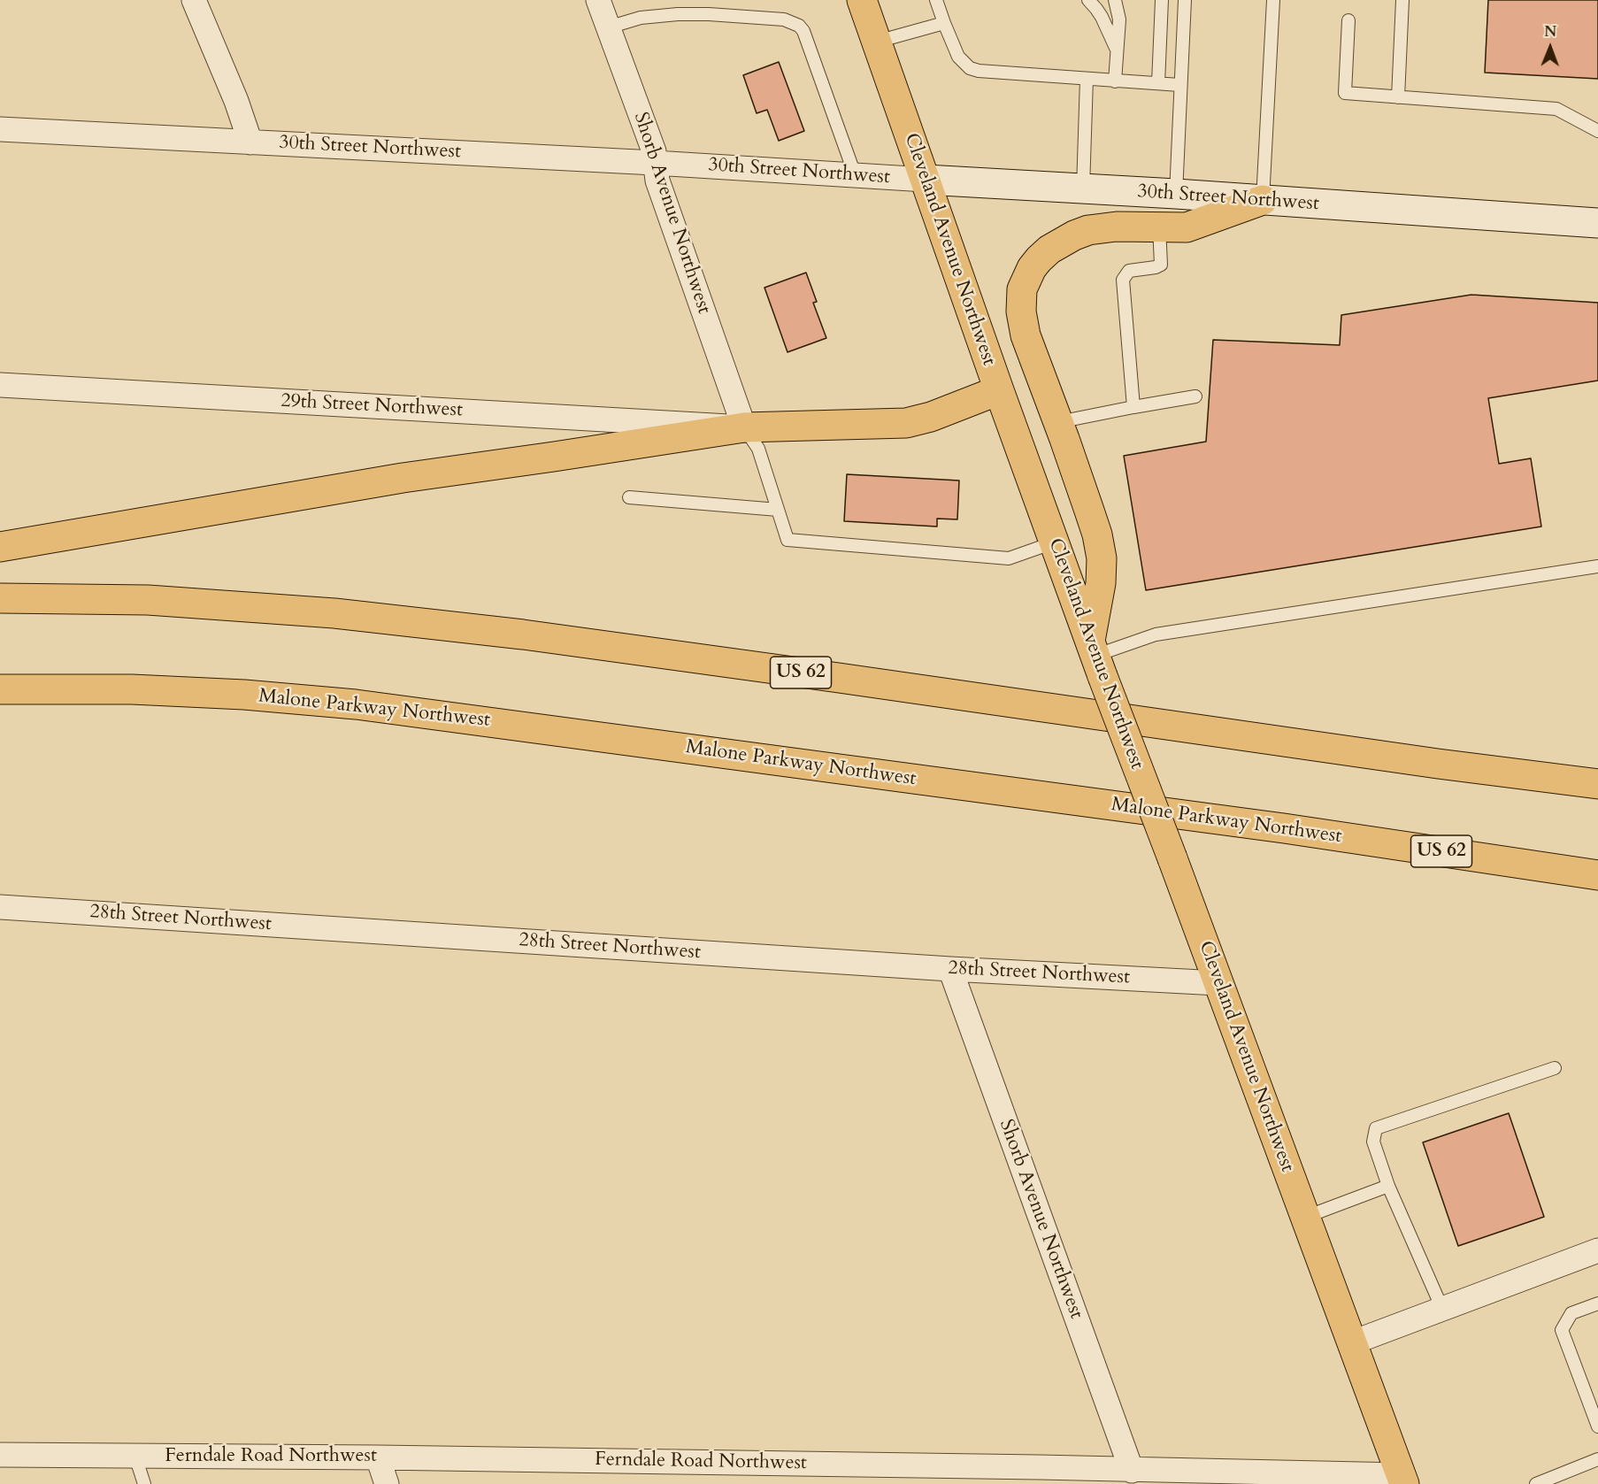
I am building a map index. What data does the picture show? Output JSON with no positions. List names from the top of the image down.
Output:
{
  "streets": {
    "main road": [
      "30th Street Northwest",
      "Cleveland Avenue Northwest",
      "US 62",
      "Malone Parkway Northwest"
    ],
    "street": [
      "Shorb Avenue Northwest",
      "29th Street Northwest",
      "28th Street Northwest",
      "Ferndale Road Northwest"
    ]
  },
  "crossings": [
    ["30th Street Northwest", "Shorb Avenue Northwest"],
    ["30th Street Northwest", "Cleveland Avenue Northwest"],
    ["Shorb Avenue Northwest", "29th Street Northwest"],
    ["Shorb Avenue Northwest", "28th Street Northwest"],
    ["Shorb Avenue Northwest", "Ferndale Road Northwest"],
    ["Cleveland Avenue Northwest", "28th Street Northwest"],
    ["Cleveland Avenue Northwest", "Ferndale Road Northwest"]
  ],
  "north": "top"
}
